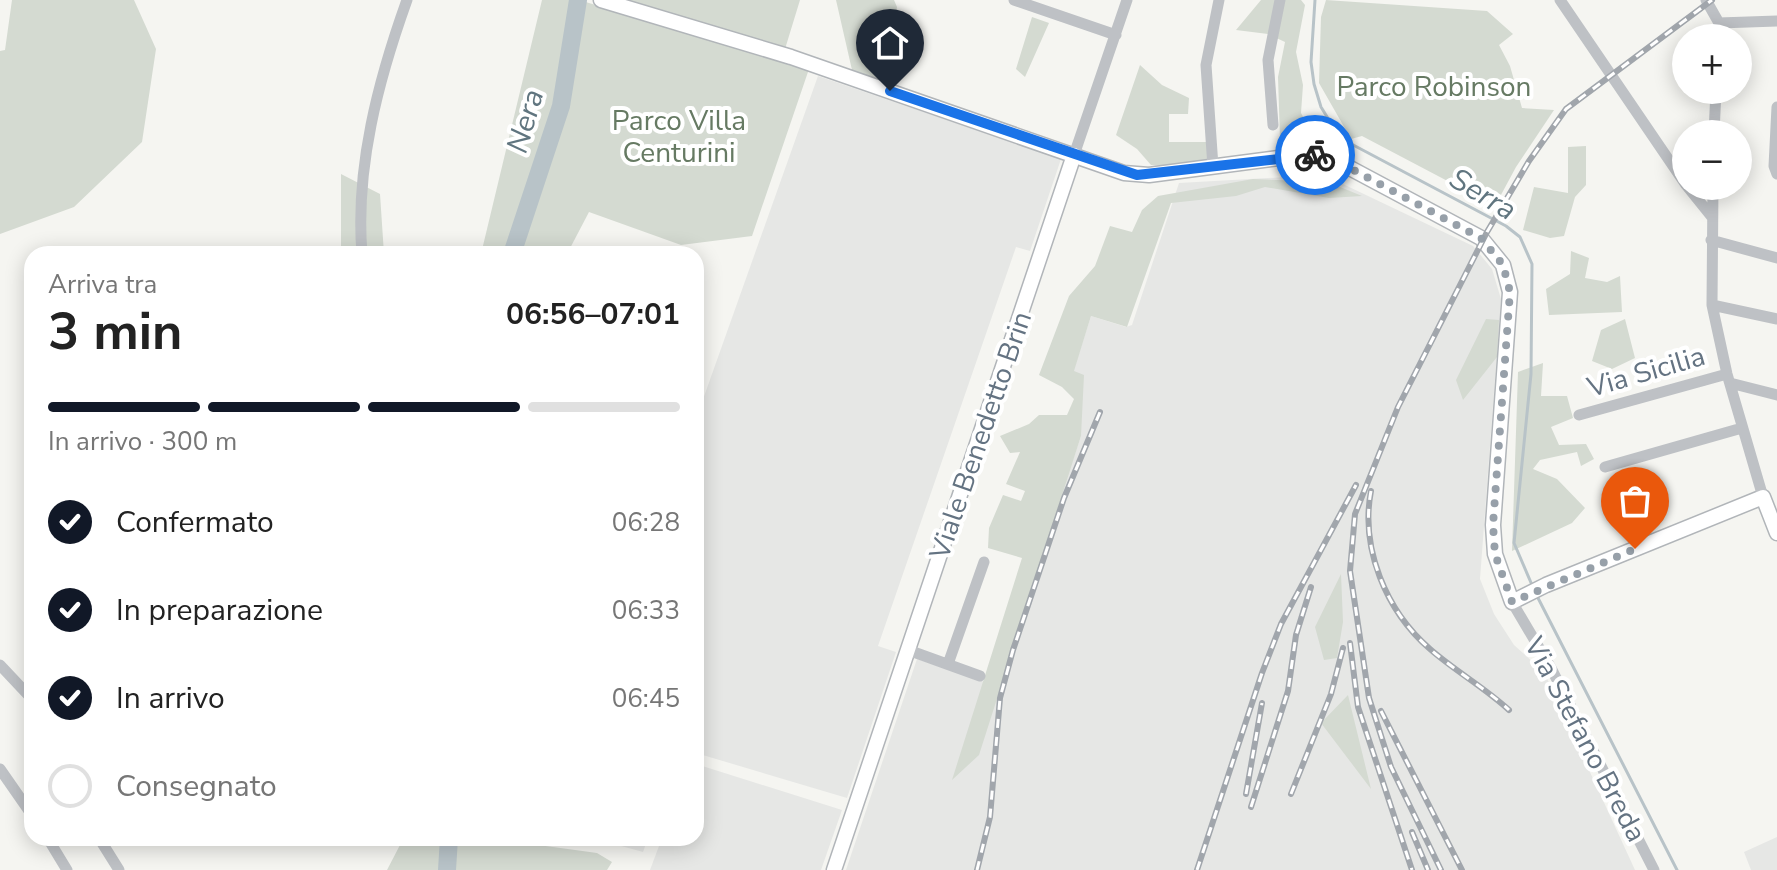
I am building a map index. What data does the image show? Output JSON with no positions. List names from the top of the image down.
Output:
{
  "streets": {
    "main road": ["Viale Benedetto Brin", "Via Stefano Breda"],
    "street": ["Via Sicilia"]
  },
  "crossings": [
    ["Viale Benedetto Brin", "Via Stefano Breda"]
  ],
  "water": ["Nera", "Serra"],
  "parks": ["Parco Robinson", "Parco Villa Centurini"],
  "page": {
    "map_buttons": ["+", "−"],
    "heading": ["3 min", "Arriva tra", "06:56–07:01"],
    "bar": "In arrivo · 300 m",
    "list": [
      ["Confermato", "06:28"],
      ["In preparazione", "06:33"],
      ["In arrivo", "06:45"],
      "Consegnato"
    ]
  }
}
